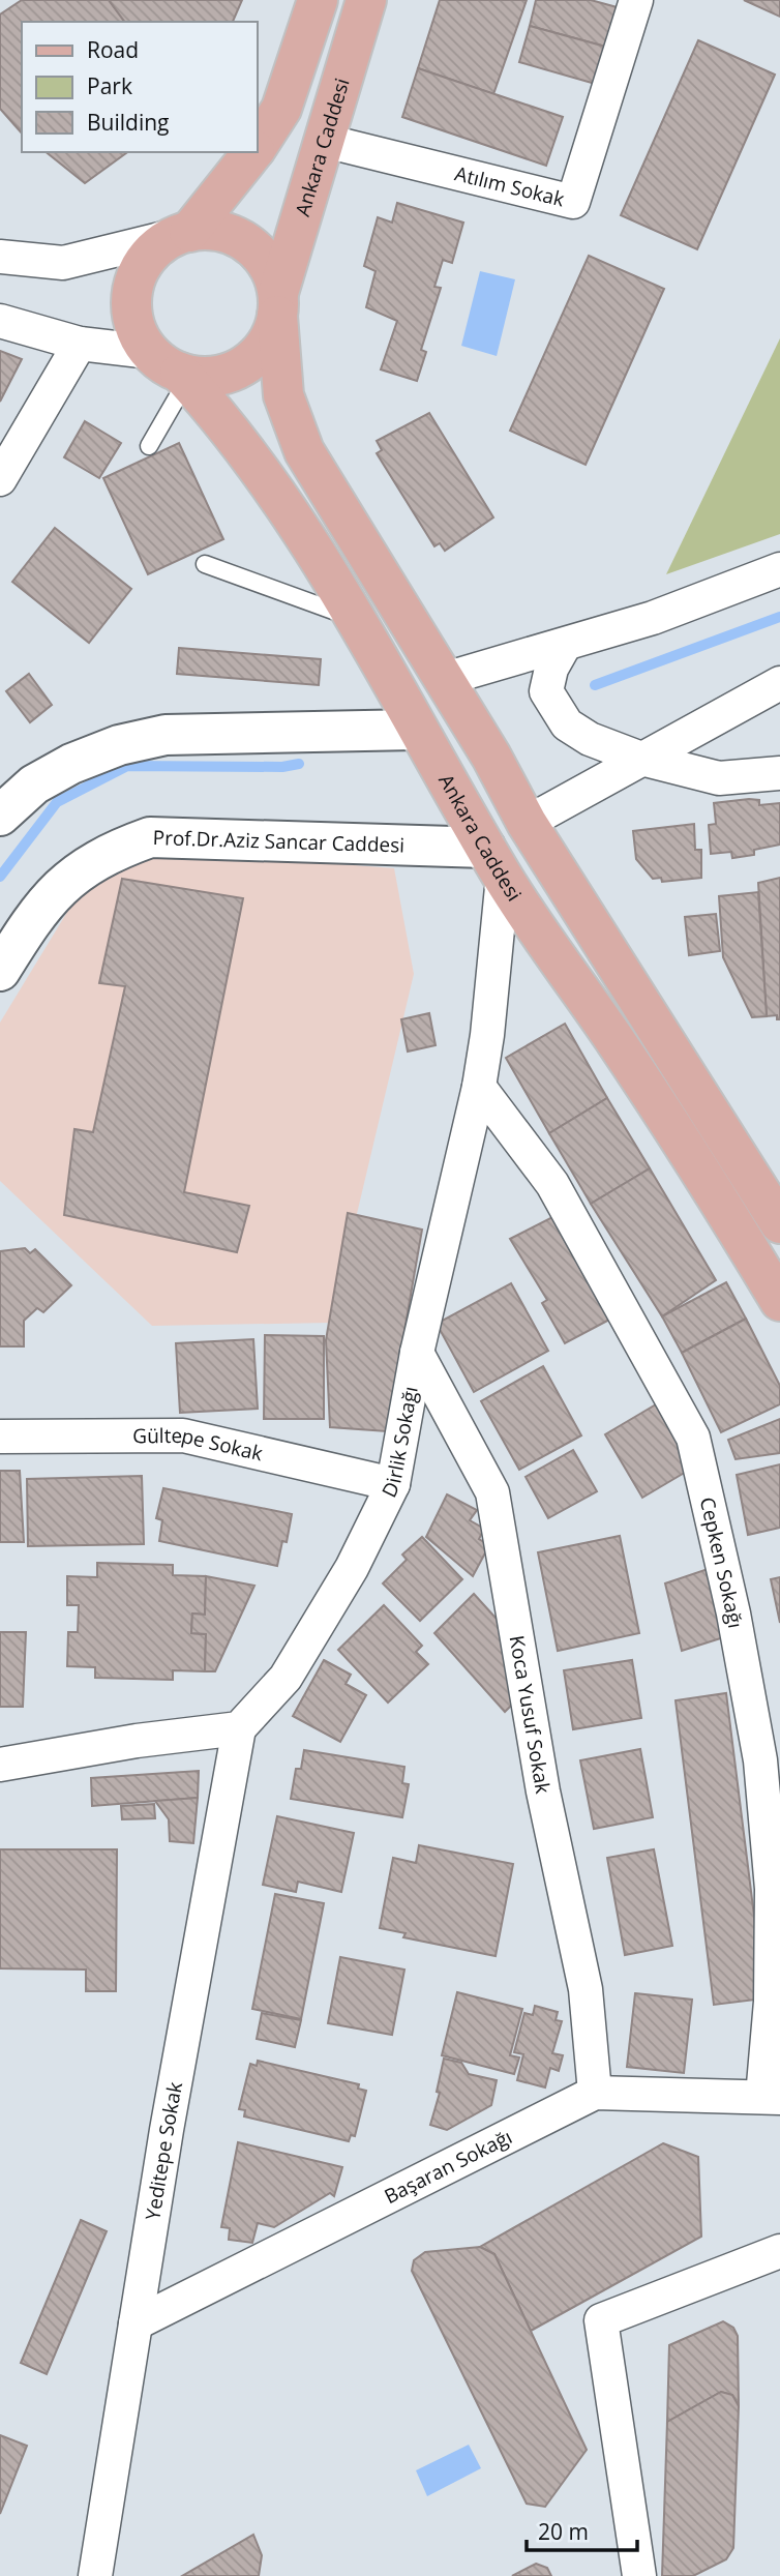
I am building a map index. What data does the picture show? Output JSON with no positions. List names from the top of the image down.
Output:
{
  "streets": {
    "main road": ["Ankara Caddesi"],
    "street": [
      "Atılım Sokak",
      "Prof.Dr.Aziz Sancar Caddesi",
      "Dirlik Sokağı",
      "Gültepe Sokak",
      "Cepken Sokağı",
      "Koca Yusuf Sokak",
      "Yeditepe Sokak",
      "Başaran Sokağı"
    ]
  },
  "crossings": [
    ["Ankara Caddesi", "Atılım Sokak"],
    ["Ankara Caddesi", "Prof.Dr.Aziz Sancar Caddesi"],
    ["Ankara Caddesi", "Dirlik Sokağı"],
    ["Prof.Dr.Aziz Sancar Caddesi", "Dirlik Sokağı"],
    ["Dirlik Sokağı", "Gültepe Sokak"],
    ["Dirlik Sokağı", "Cepken Sokağı"],
    ["Dirlik Sokağı", "Koca Yusuf Sokak"],
    ["Dirlik Sokağı", "Yeditepe Sokak"],
    ["Cepken Sokağı", "Başaran Sokağı"],
    ["Koca Yusuf Sokak", "Başaran Sokağı"],
    ["Yeditepe Sokak", "Başaran Sokağı"]
  ],
  "legend": ["Road", "Park", "Building"],
  "scale_bar": "20 m"
}
